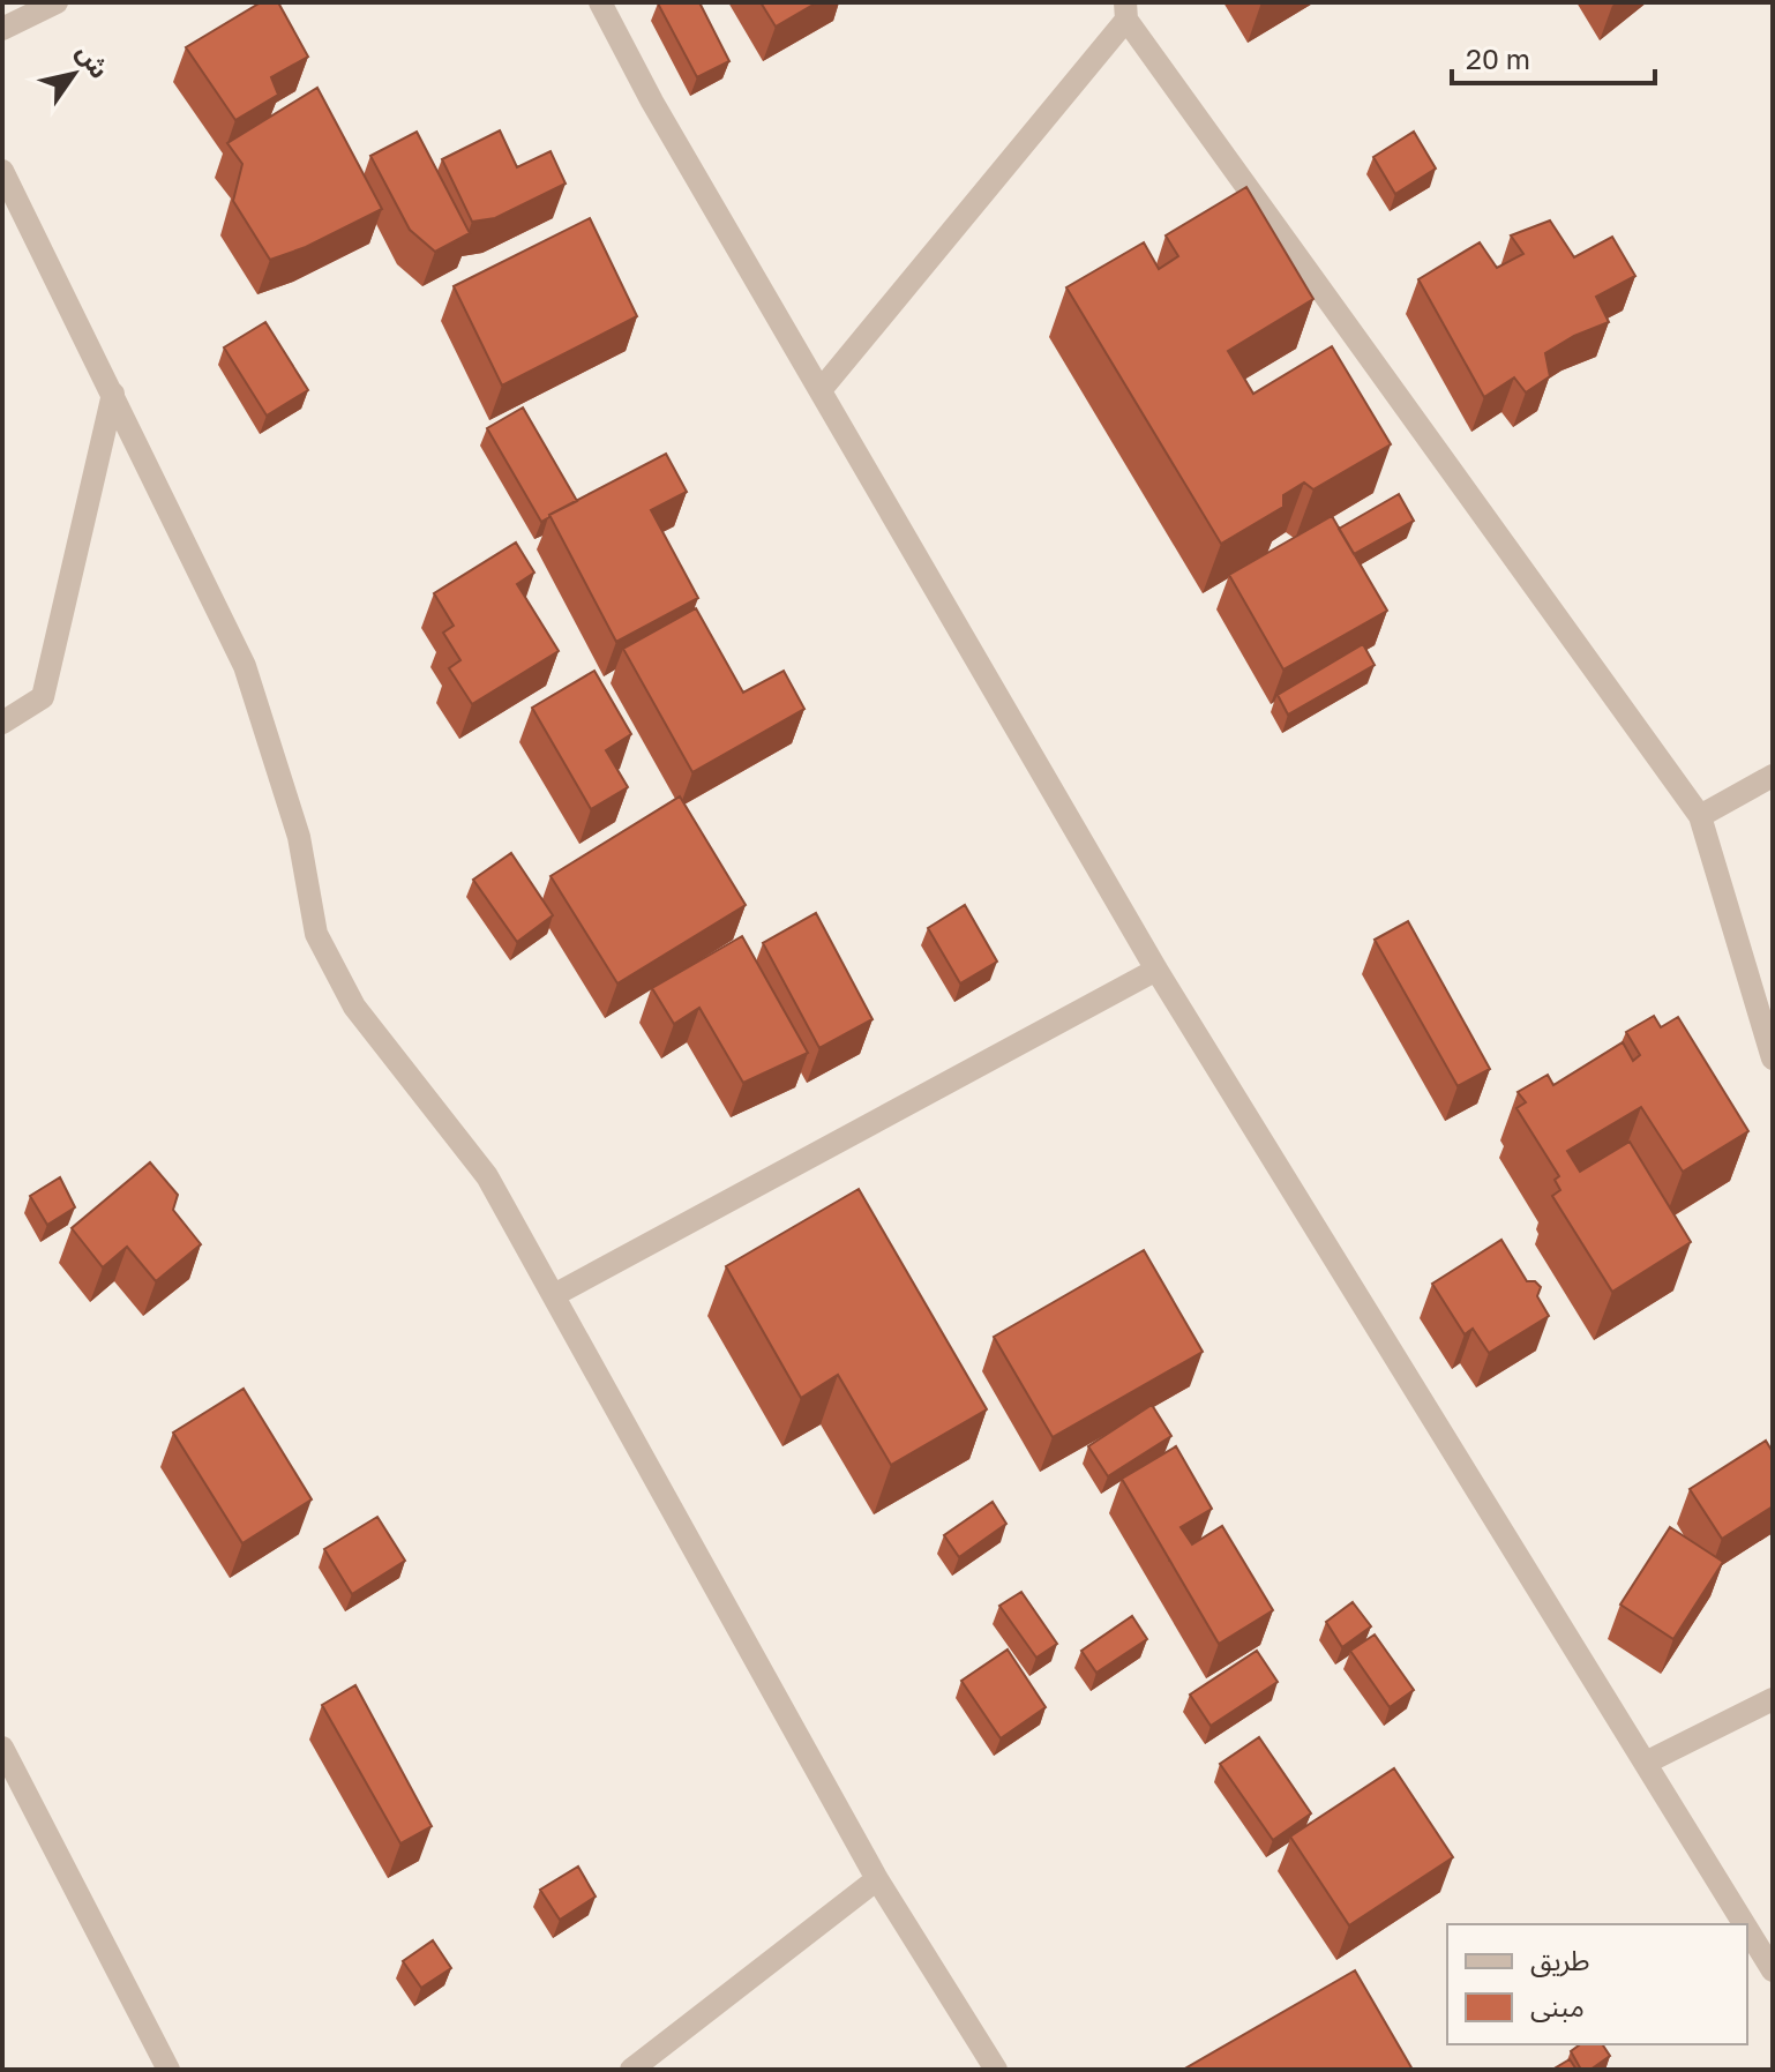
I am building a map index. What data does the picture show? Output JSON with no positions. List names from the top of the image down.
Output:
{
  "legend": ["طريق", "مبنى"],
  "scale_bar": "20 m",
  "north": "top right"
}
